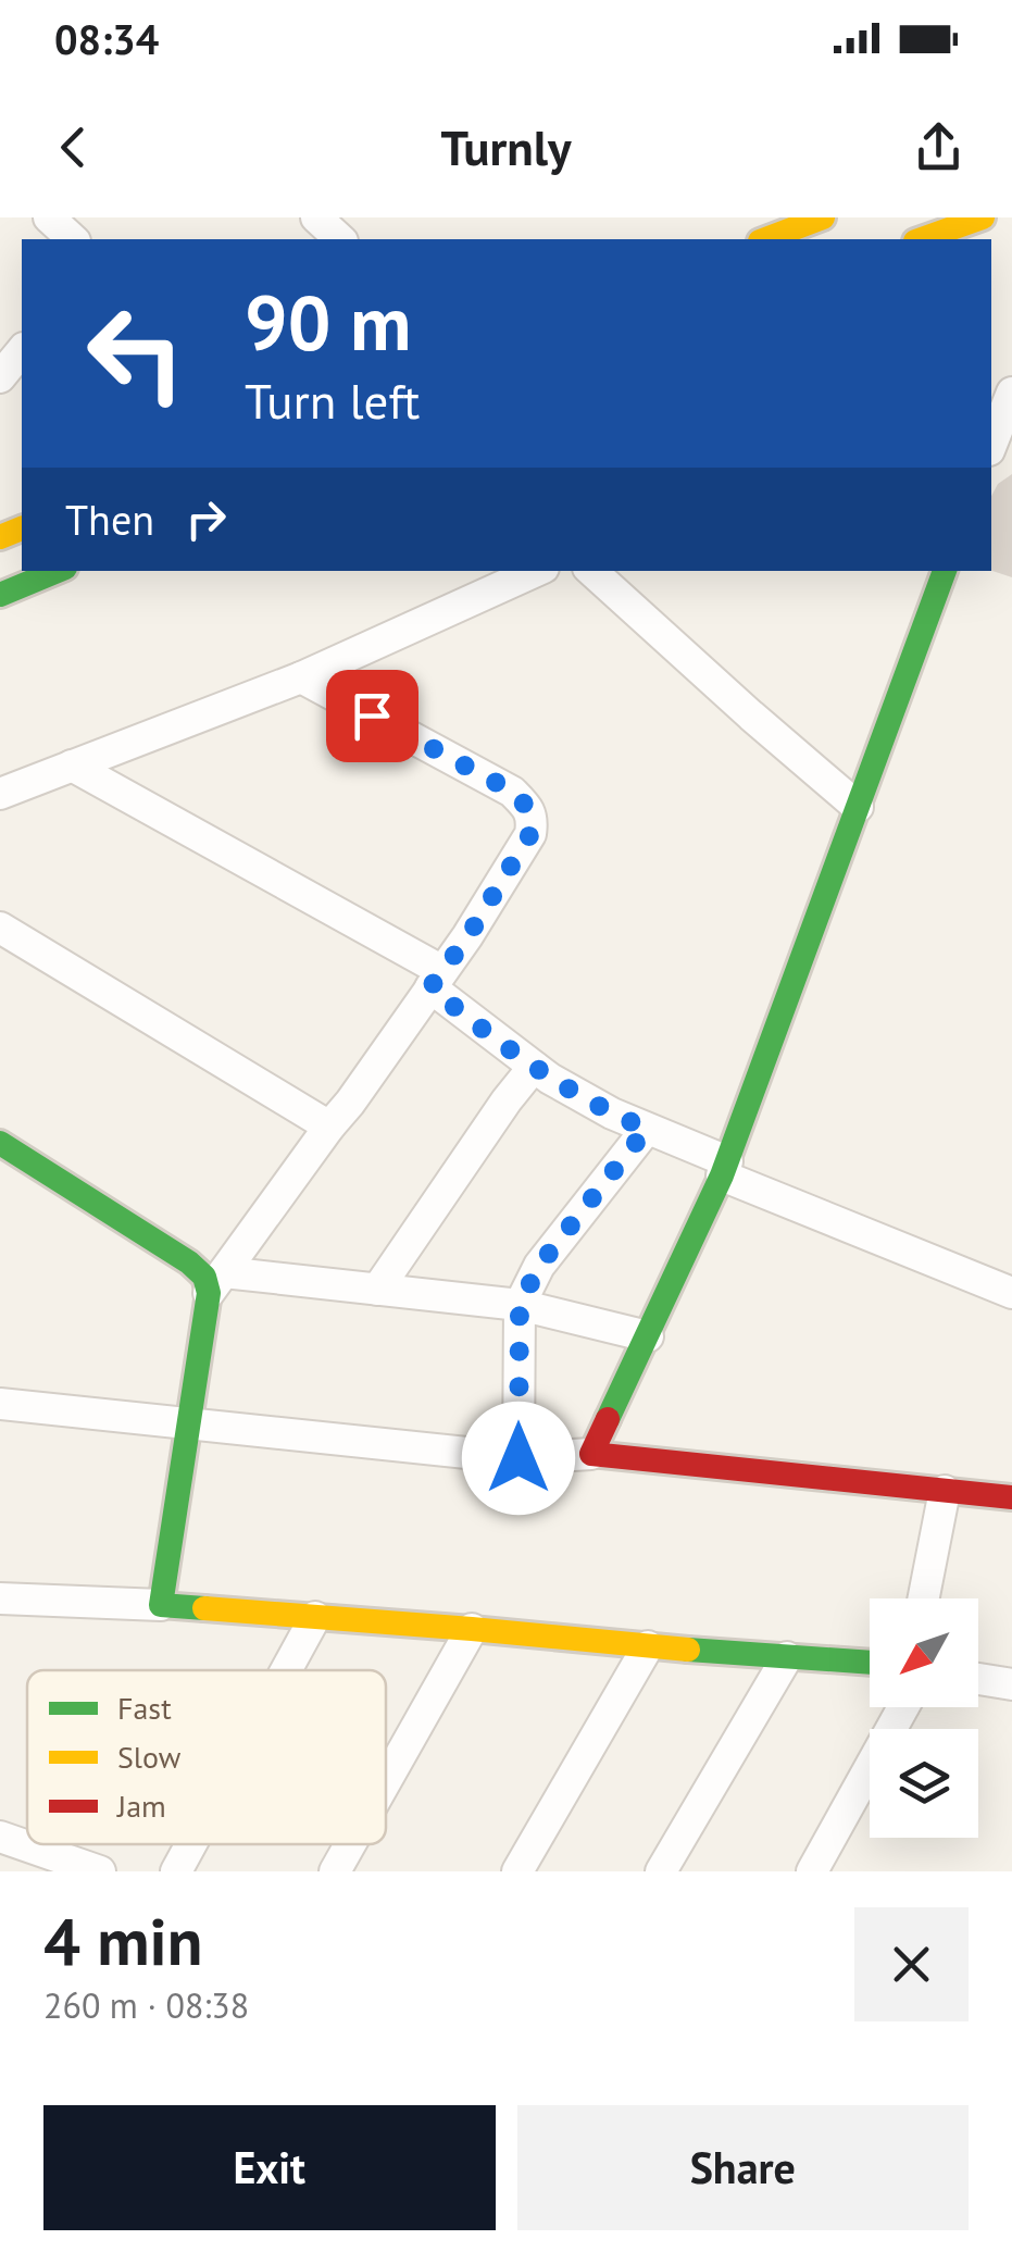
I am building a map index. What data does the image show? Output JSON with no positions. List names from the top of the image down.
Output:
{
  "legend": ["Fast", "Slow", "Jam"],
  "north": "bottom left",
  "page": {
    "status": "08:34",
    "header": "Turnly",
    "turn": ["90 m", "Turn left"],
    "then": "Then",
    "heading": ["4 min", "260 m · 08:38"],
    "buttons": ["Exit", "Share"]
  }
}
